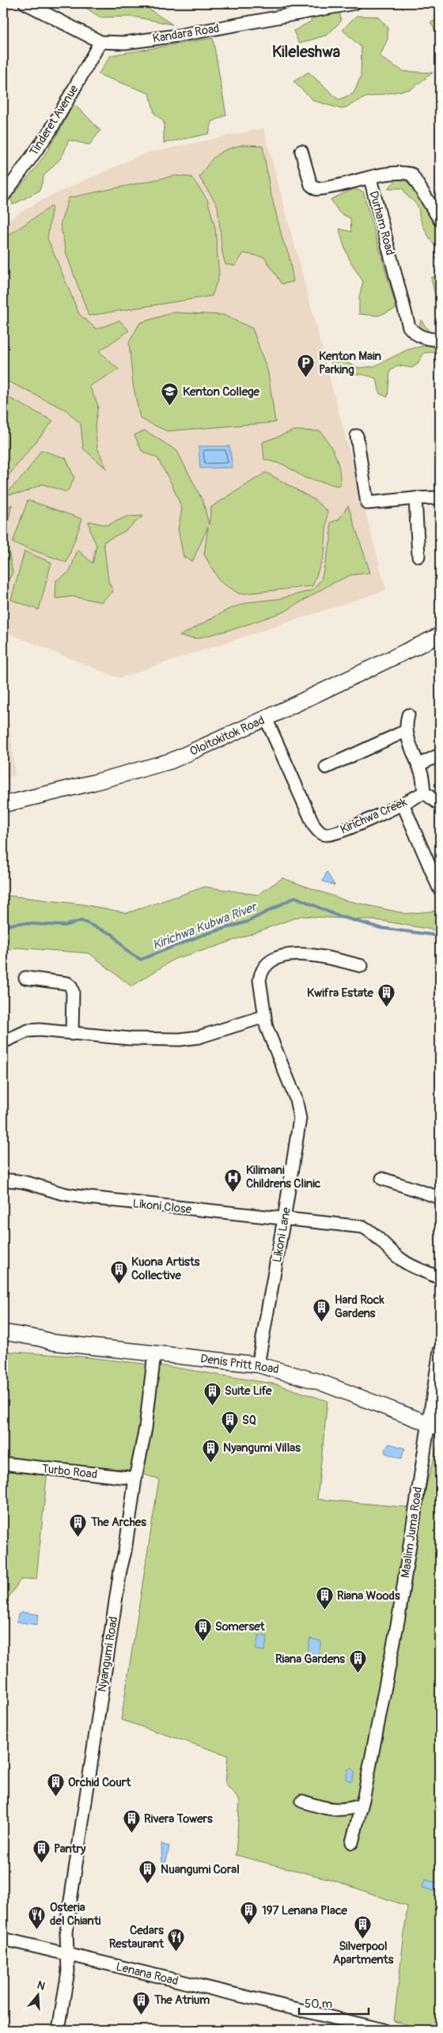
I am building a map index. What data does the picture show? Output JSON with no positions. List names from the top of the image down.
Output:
{
  "streets": {
    "main road": ["Oloitokitok Road", "Denis Pritt Road"],
    "street": [
      "Kandara Road",
      "Tinderet Avenue",
      "Durham Road",
      "Kirichwa Creek",
      "Likoni Close",
      "Likoni Lane",
      "Turbo Road",
      "Maalim Juma Road",
      "Nyangumi Road",
      "Lenana Road"
    ]
  },
  "crossings": [
    ["Kandara Road", "Tinderet Avenue"],
    ["Oloitokitok Road", "Kirichwa Creek"],
    ["Likoni Close", "Likoni Lane"],
    ["Likoni Lane", "Denis Pritt Road"],
    ["Denis Pritt Road", "Maalim Juma Road"],
    ["Denis Pritt Road", "Nyangumi Road"],
    ["Turbo Road", "Nyangumi Road"],
    ["Nyangumi Road", "Lenana Road"]
  ],
  "districts": ["Kileleshwa"],
  "water": ["Kirichwa Kubwa River"],
  "places": {
    "parking": ["Kenton Main Parking"],
    "school or university": ["Kenton College"],
    "building": [
      "Kwifra Estate",
      "Kuona Artists Collective",
      "Hard Rock Gardens",
      "Suite Life",
      "SQ",
      "Nyangumi Villas",
      "The Arches",
      "Riana Woods",
      "Somerset",
      "Riana Gardens",
      "Orchid Court",
      "Rivera Towers",
      "Pantry",
      "Nuangumi Coral",
      "197 Lenana Place",
      "Silverpool Apartments",
      "The Atrium"
    ],
    "hospital": ["Kilimani Childrens Clinic"],
    "restaurant": ["Osteria del Chianti", "Cedars Restaurant"]
  },
  "scale_bar": "50 m",
  "north": "top"
}
